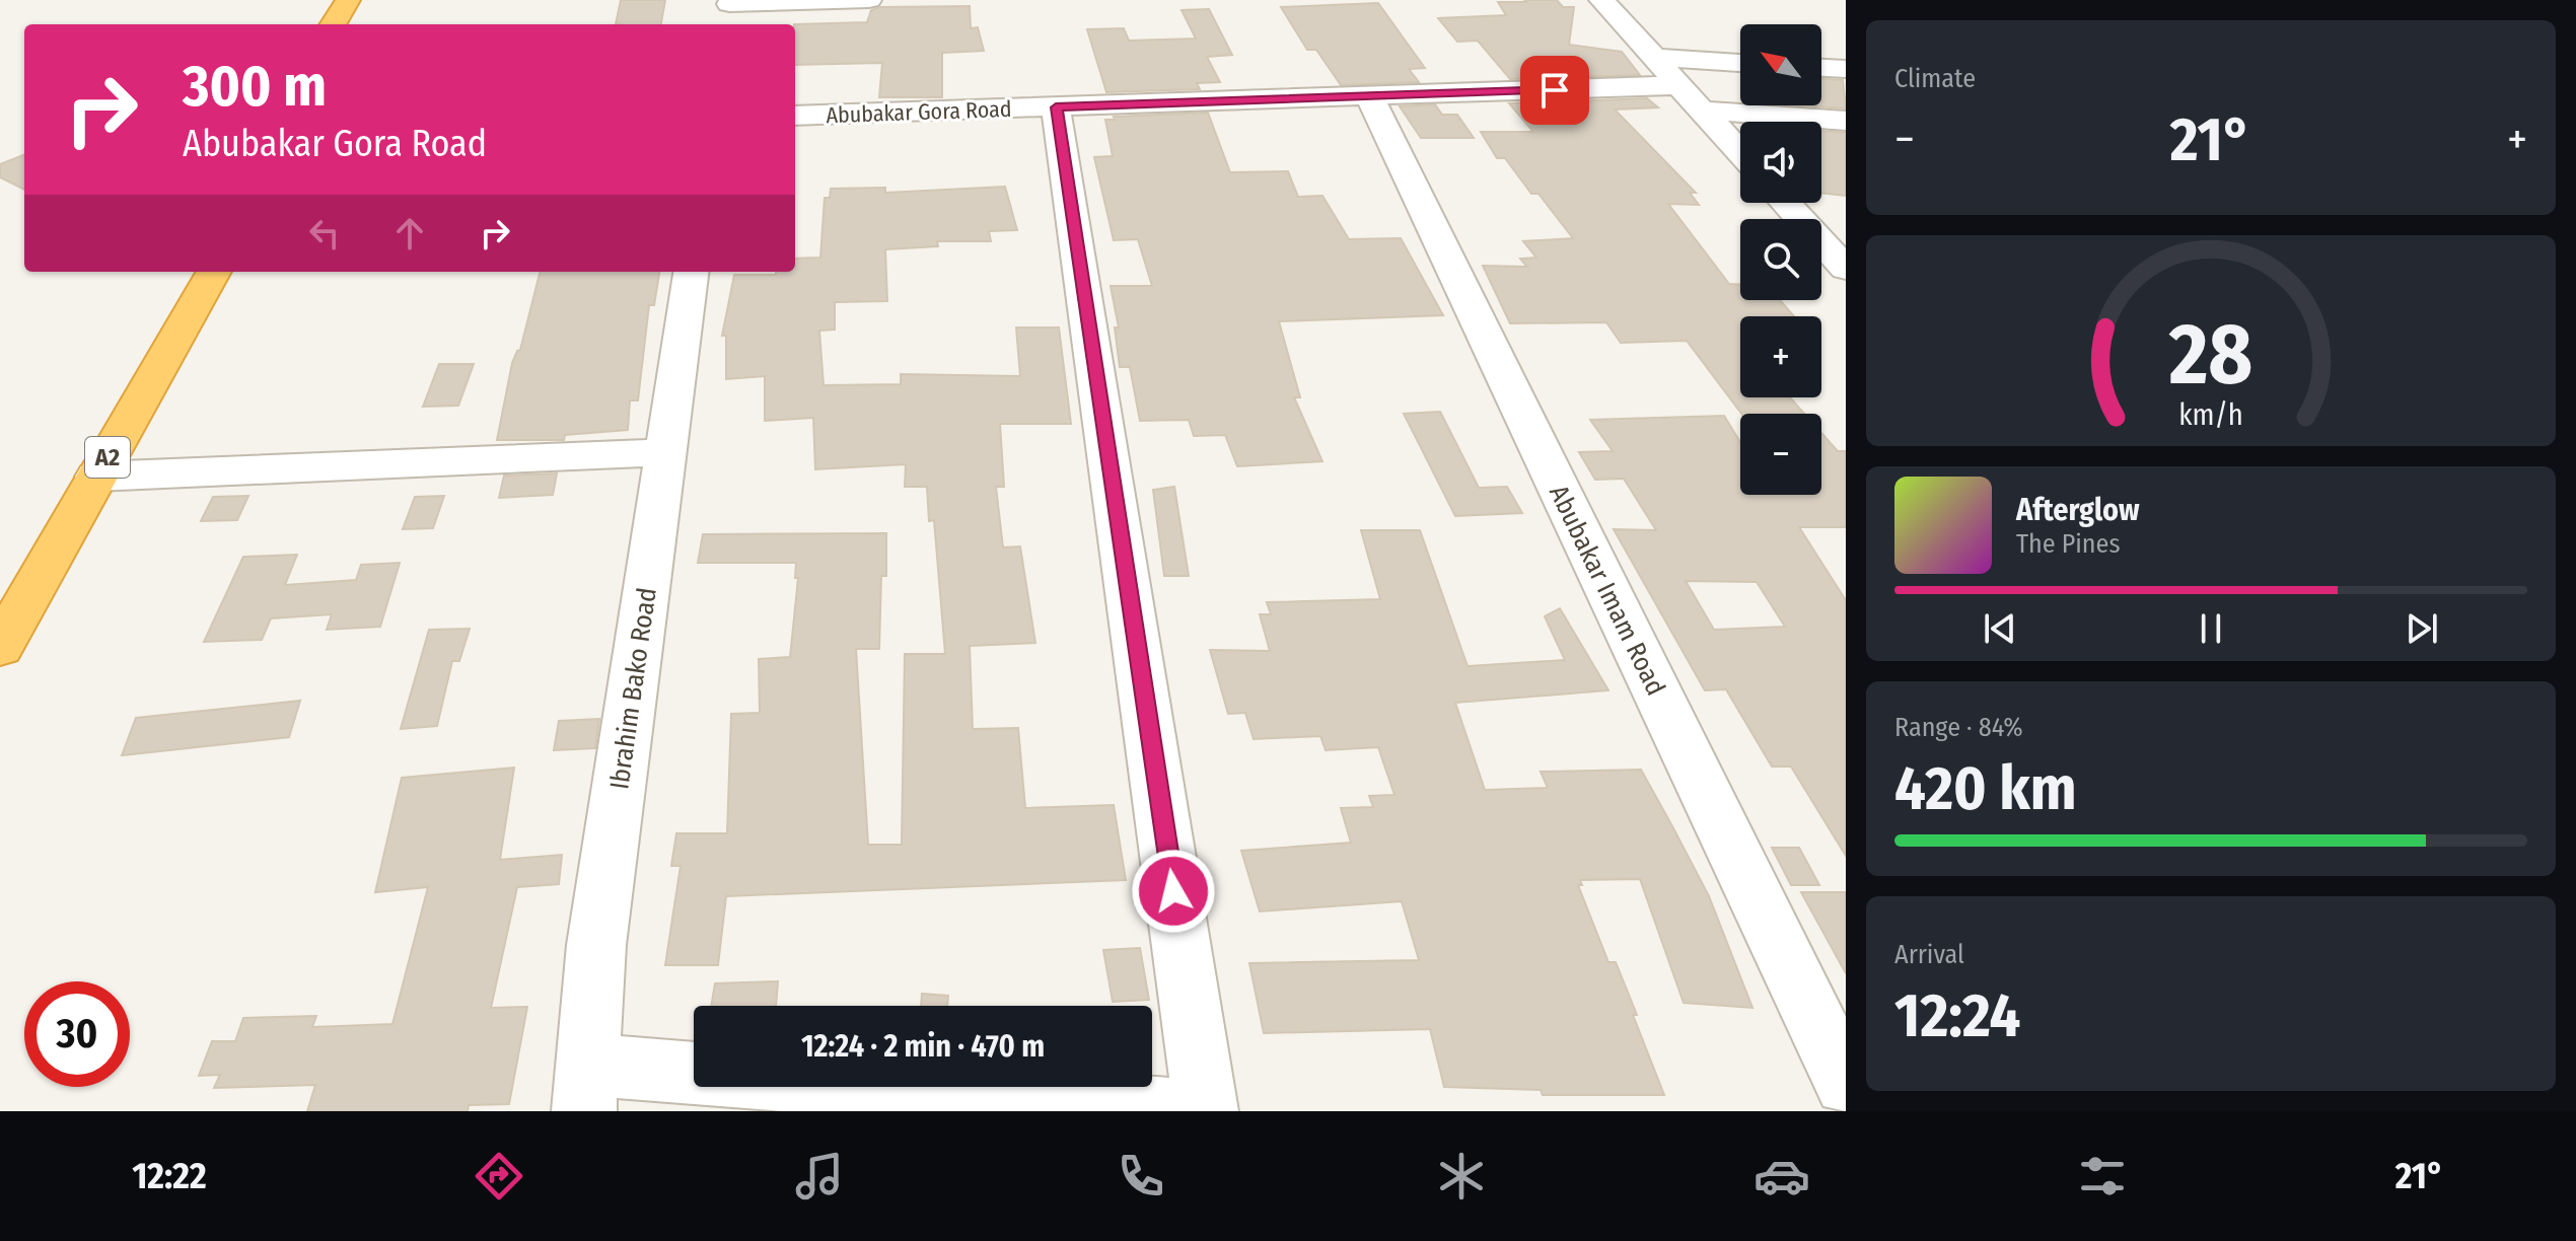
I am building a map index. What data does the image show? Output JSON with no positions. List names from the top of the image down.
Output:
{
  "streets": {
    "highway": ["A2"],
    "street": ["Abubakar Gora Road", "Abubakar Imam Road", "Ibrahim Bako Road"]
  },
  "crossings": [
    ["Abubakar Gora Road", "Abubakar Imam Road"]
  ],
  "north": "top left",
  "page": {
    "tile": [
      "Climate",
      ["Range · 84%", "420 km"],
      ["Arrival", "12:24"]
    ],
    "map_buttons": ["+", "−"],
    "turn": ["300 m", "Abubakar Gora Road"],
    "heat": ["−", "21°", "+"],
    "song": ["Afterglow", "The Pines"],
    "limit": "30",
    "trip": "12:24 · 2 min · 470 m",
    "tabs": ["12:22", "21°"],
    "gauge": ["28", "km/h"]
  }
}
